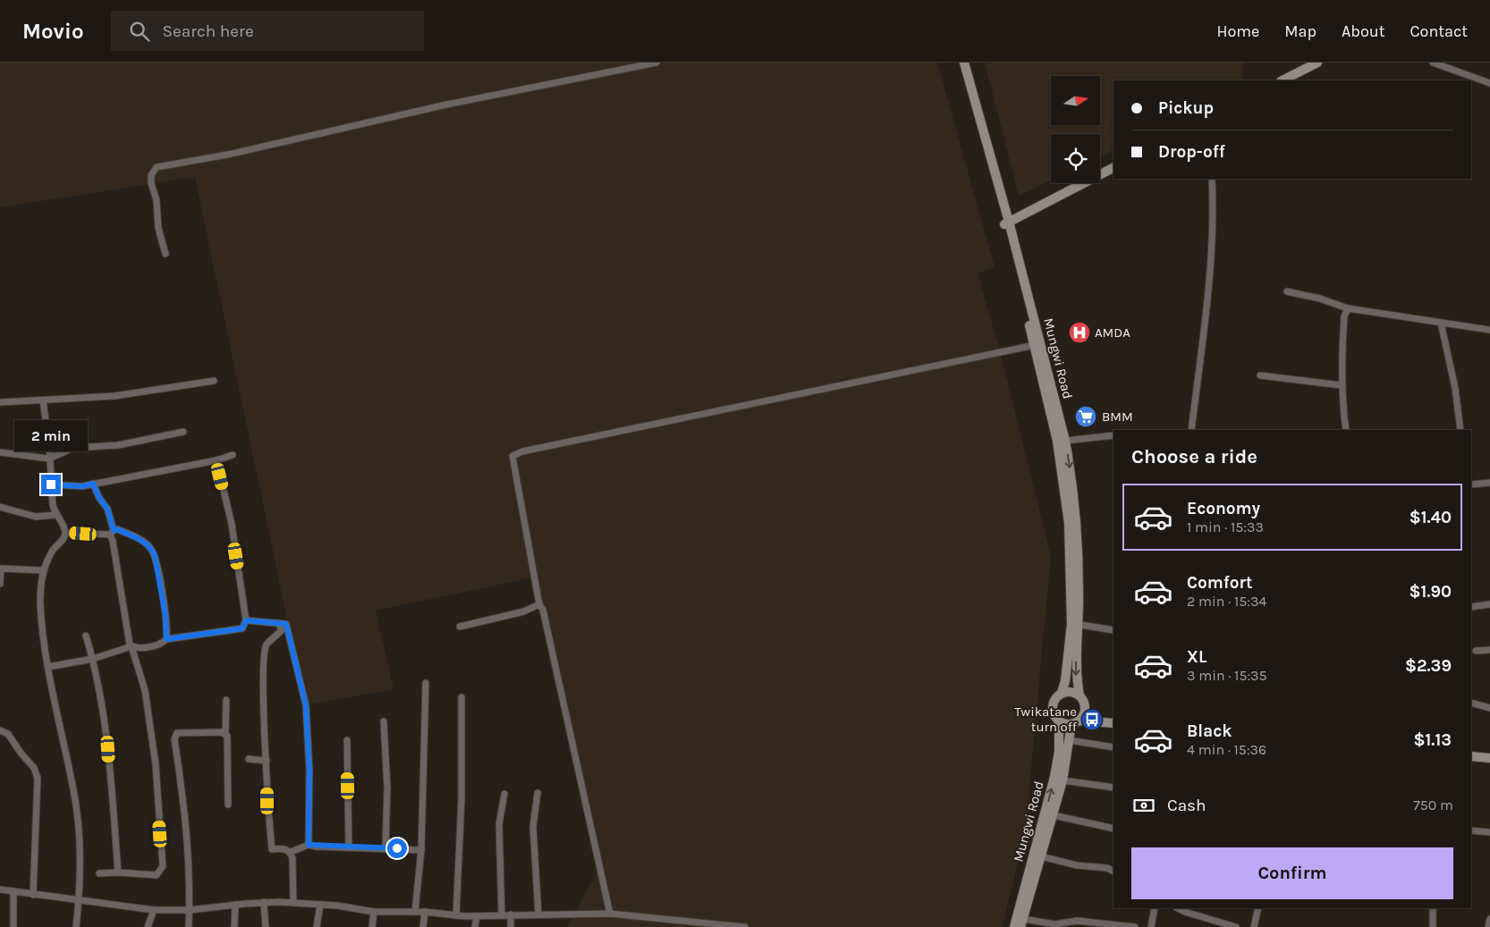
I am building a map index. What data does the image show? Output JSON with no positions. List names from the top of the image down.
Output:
{
  "streets": {
    "main road": ["Mungwi Road"]
  },
  "places": {
    "hospital": ["AMDA"],
    "supermarket": ["BMM"],
    "bus stop": ["Twikatane turn off"]
  },
  "north": "right",
  "page": {
    "header": "Movio",
    "search": "Search here",
    "nav": [
      "Home",
      "Map",
      "About",
      "Contact"
    ],
    "banner": ["Pickup", "Drop-off"],
    "bubble": "2 min",
    "heading": "Choose a ride",
    "list": [
      {
        "name": "Economy",
        "note": "1 min · 15:33",
        "value": "$1.40"
      },
      {
        "name": "Comfort",
        "note": "2 min · 15:34",
        "value": "$1.90"
      },
      {
        "name": "XL",
        "note": "3 min · 15:35",
        "value": "$2.39"
      },
      {
        "name": "Black",
        "note": "4 min · 15:36",
        "value": "$1.13"
      }
    ],
    "pay": ["Cash", "750 m"],
    "buttons": "Confirm"
  }
}
